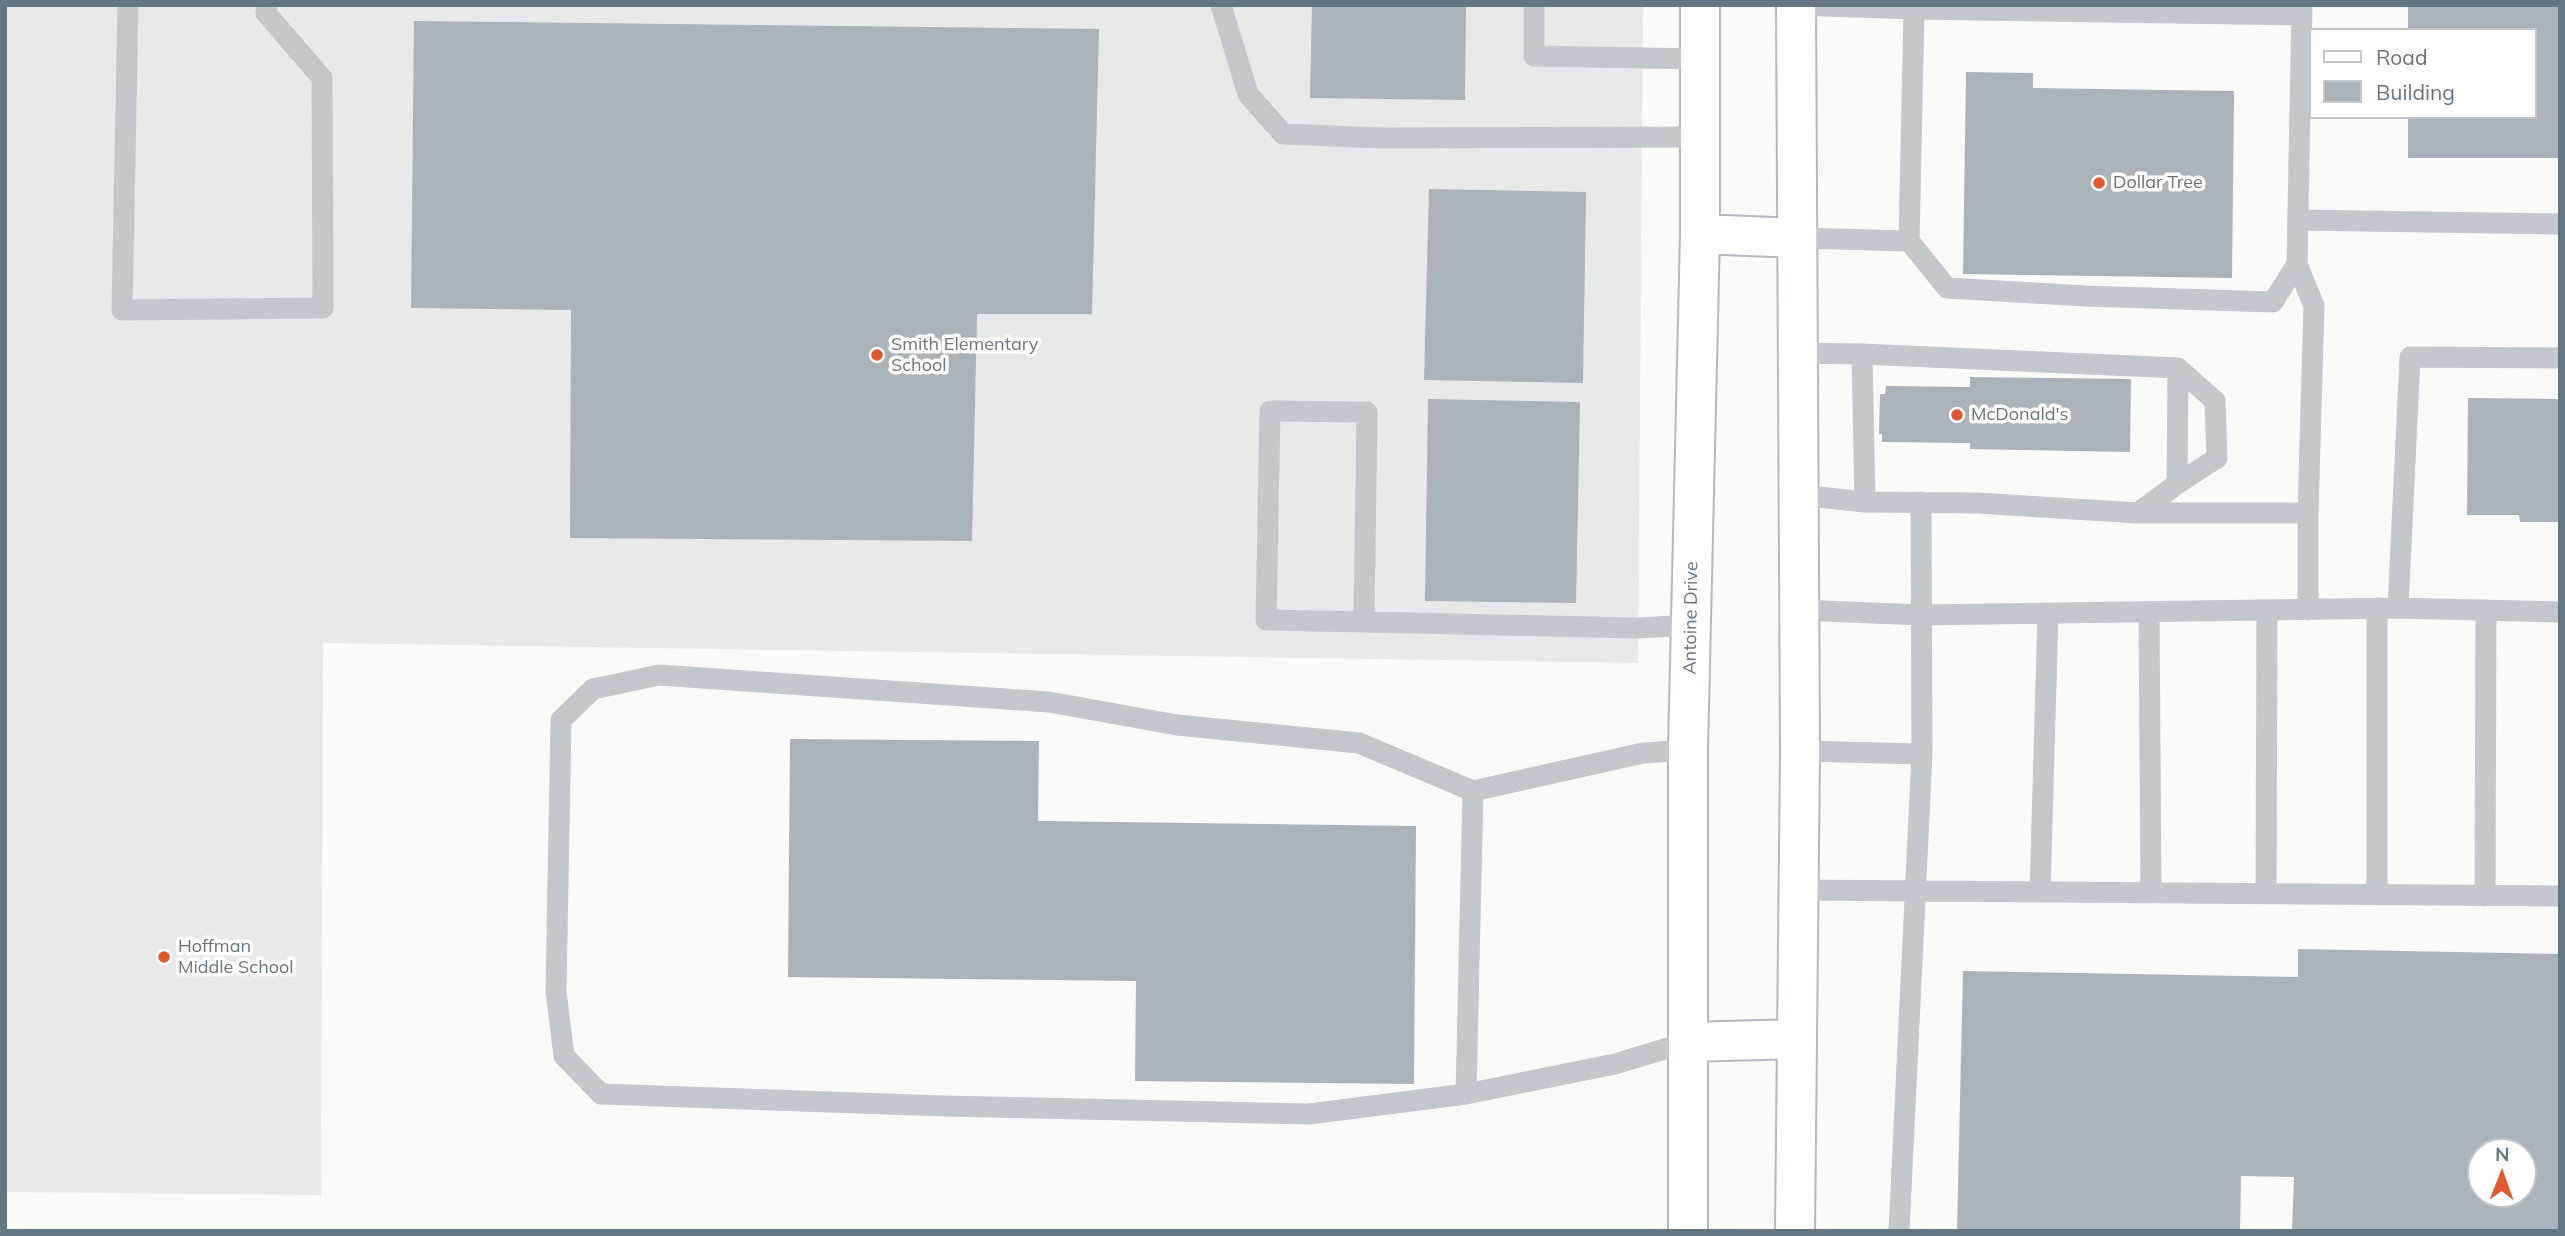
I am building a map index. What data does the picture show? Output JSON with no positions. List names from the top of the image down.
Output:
{
  "streets": {
    "main road": ["Antoine Drive"]
  },
  "places": [
    "Dollar Tree",
    "Smith Elementary School",
    "McDonald's",
    "Hoffman Middle School"
  ],
  "legend": ["Road", "Building"],
  "north": "top"
}
